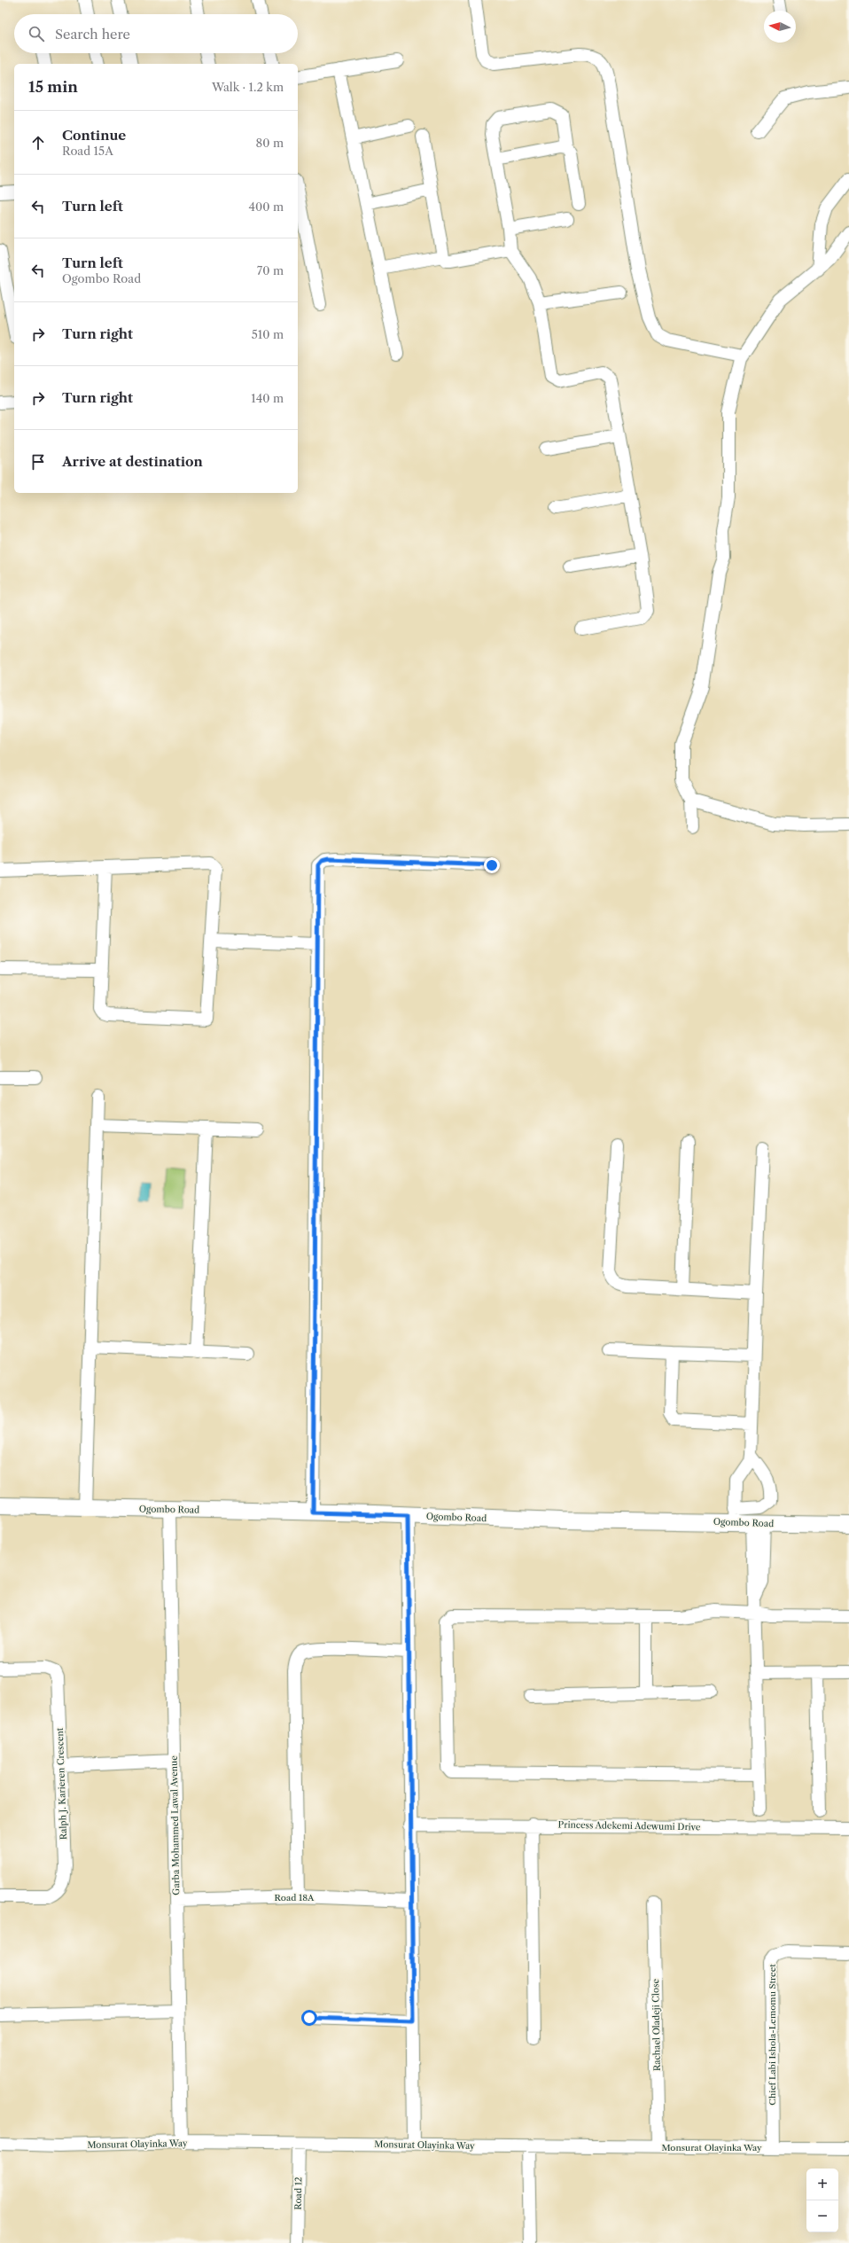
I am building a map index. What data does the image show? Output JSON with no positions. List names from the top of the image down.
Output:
{
  "streets": {
    "main road": ["Ogombo Road"],
    "street": [
      "Ralph J. Karieren Crescent",
      "Garba Mohammed Lawal Avenue",
      "Princess Adekemi Adewumi Drive",
      "Road 18A",
      "Rachael Oladeji Close",
      "Chief Labi Ishola-Lemomu Street",
      "Monsurat Olayinka Way",
      "Road 12"
    ]
  },
  "crossings": [
    ["Ogombo Road", "Garba Mohammed Lawal Avenue"],
    ["Garba Mohammed Lawal Avenue", "Road 18A"],
    ["Garba Mohammed Lawal Avenue", "Monsurat Olayinka Way"],
    ["Rachael Oladeji Close", "Monsurat Olayinka Way"],
    ["Chief Labi Ishola-Lemomu Street", "Monsurat Olayinka Way"],
    ["Monsurat Olayinka Way", "Road 12"]
  ],
  "north": "left",
  "page": {
    "search": "Search here",
    "heading": ["15 min", "Walk · 1.2 km"],
    "list": [
      ["Continue", "Road 15A", "80 m"],
      ["Turn left", "400 m"],
      ["Turn left", "Ogombo Road", "70 m"],
      ["Turn right", "510 m"],
      ["Turn right", "140 m"],
      "Arrive at destination"
    ],
    "map_buttons": ["+", "−"]
  }
}
